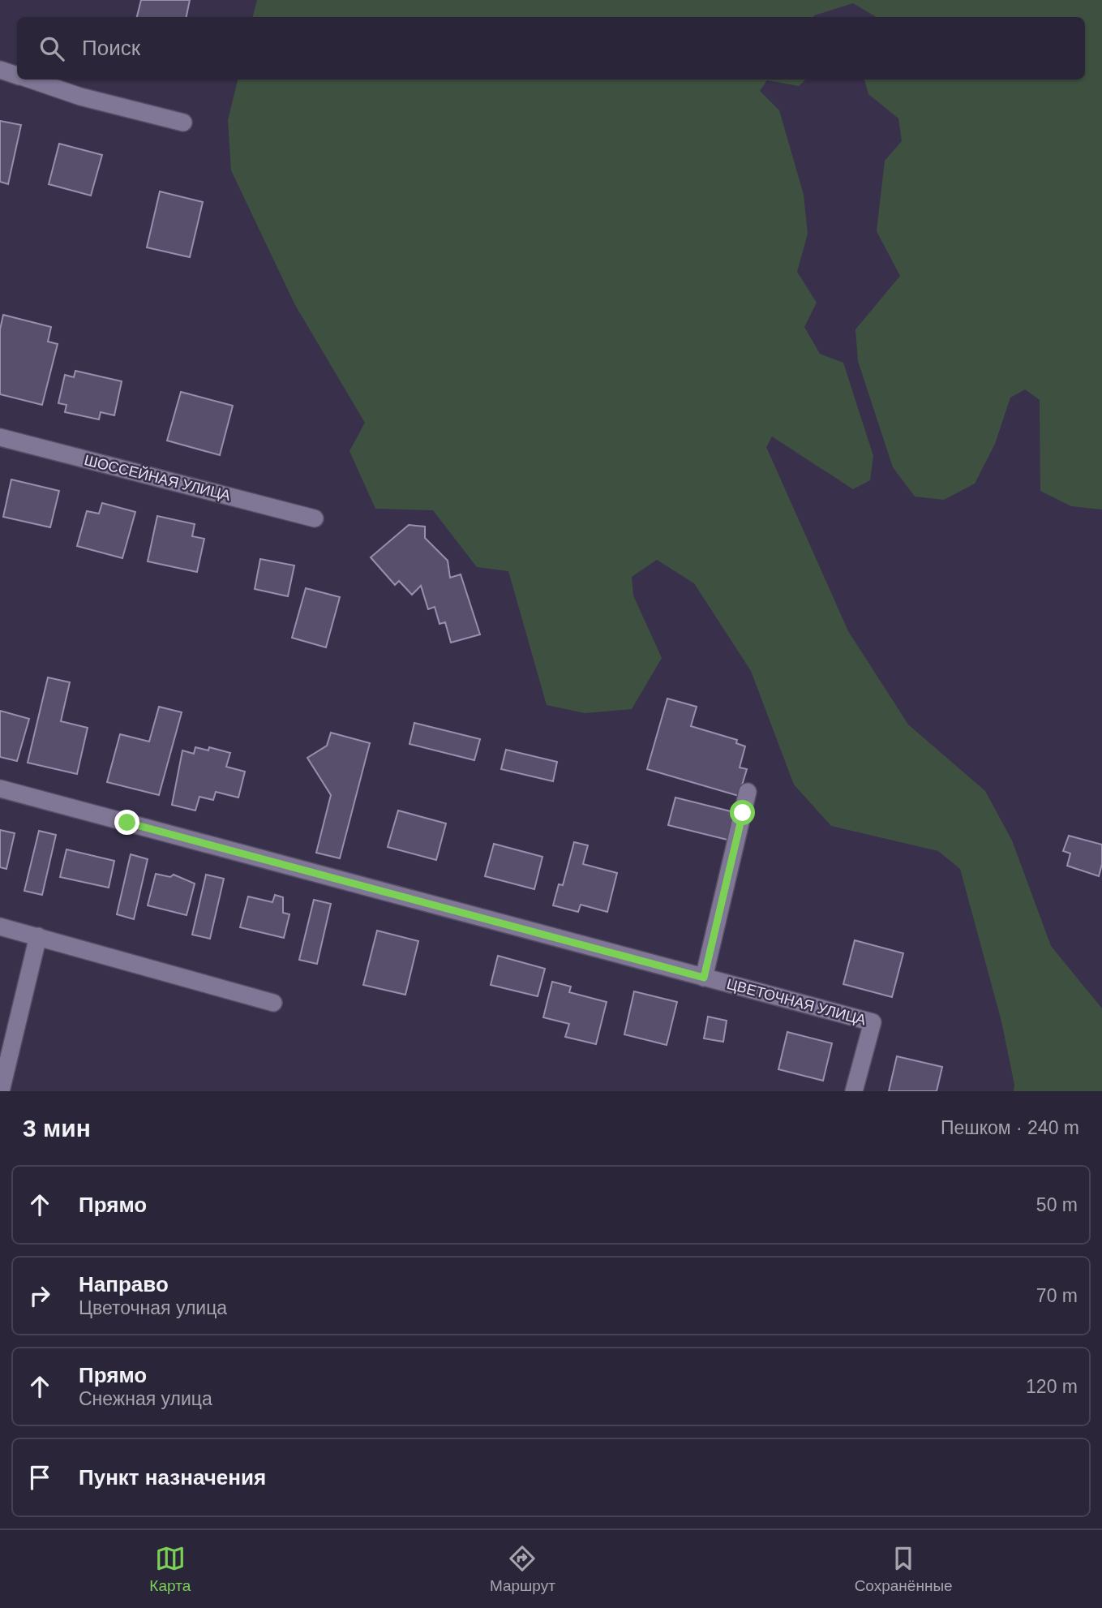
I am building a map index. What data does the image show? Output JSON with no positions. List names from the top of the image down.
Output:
{
  "streets": {
    "street": ["ШОССЕЙНАЯ УЛИЦА", "ЦВЕТОЧНАЯ УЛИЦА"]
  },
  "page": {
    "search": "Поиск",
    "heading": ["3 мин", "Пешком · 240 m"],
    "list": [
      ["Прямо", "50 m"],
      ["Направо", "Цветочная улица", "70 m"],
      ["Прямо", "Снежная улица", "120 m"],
      "Пункт назначения"
    ],
    "nav": ["Карта", "Маршрут", "Сохранённые"]
  }
}
